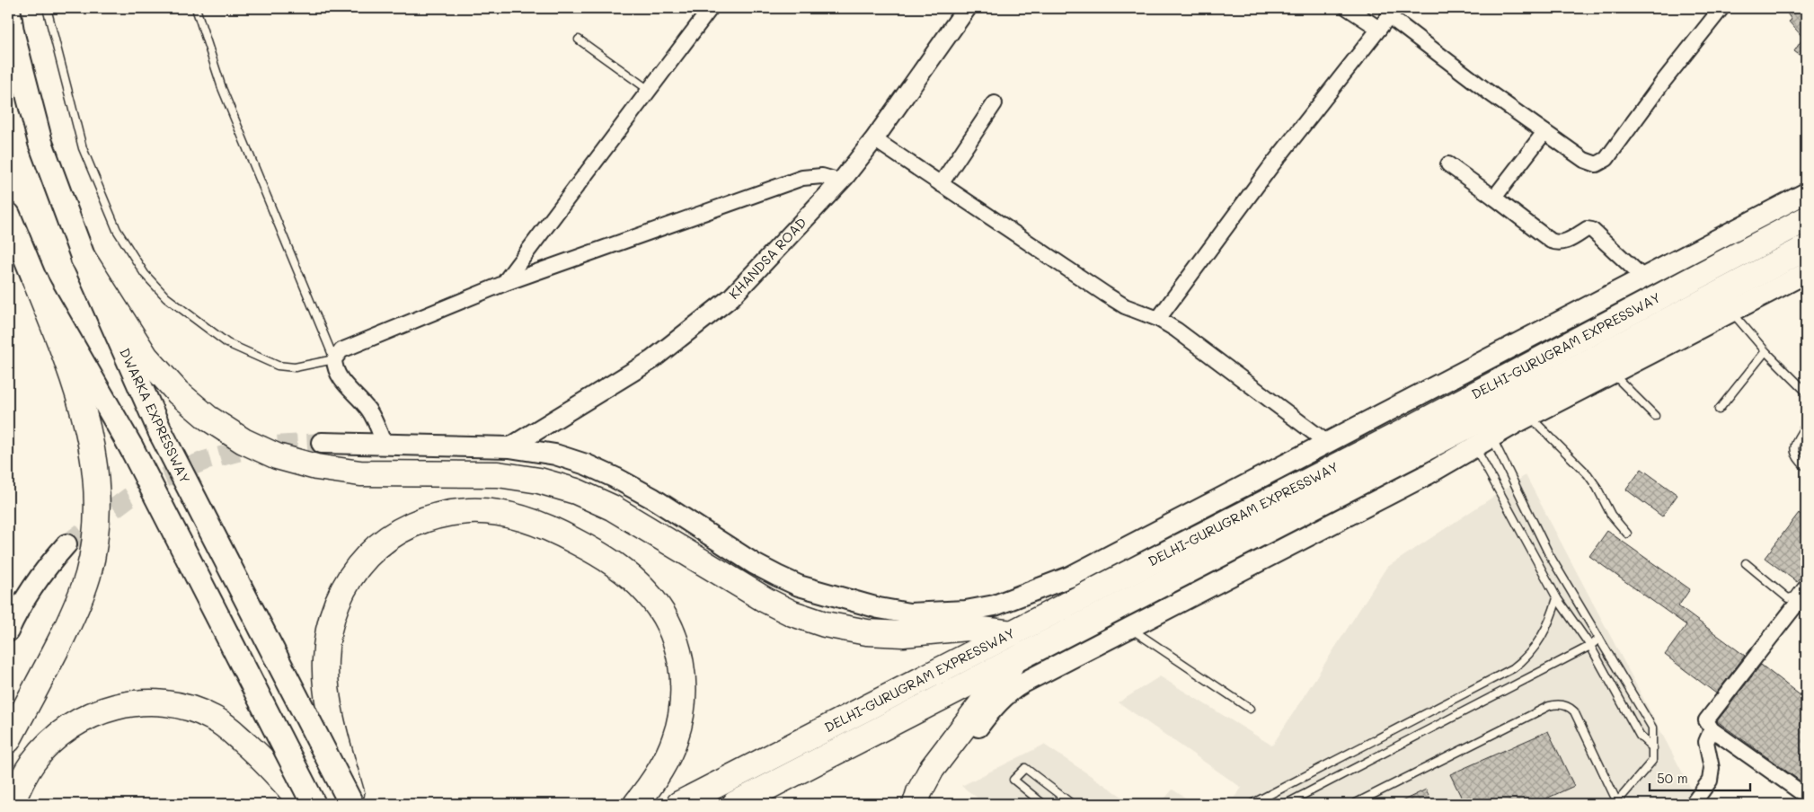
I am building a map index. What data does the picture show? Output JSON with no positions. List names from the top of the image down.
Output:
{
  "streets": {
    "highway": ["DELHI-GURUGRAM EXPRESSWAY", "DWARKA EXPRESSWAY"],
    "street": ["KHANDSA ROAD"]
  },
  "scale_bar": "50 m"
}
